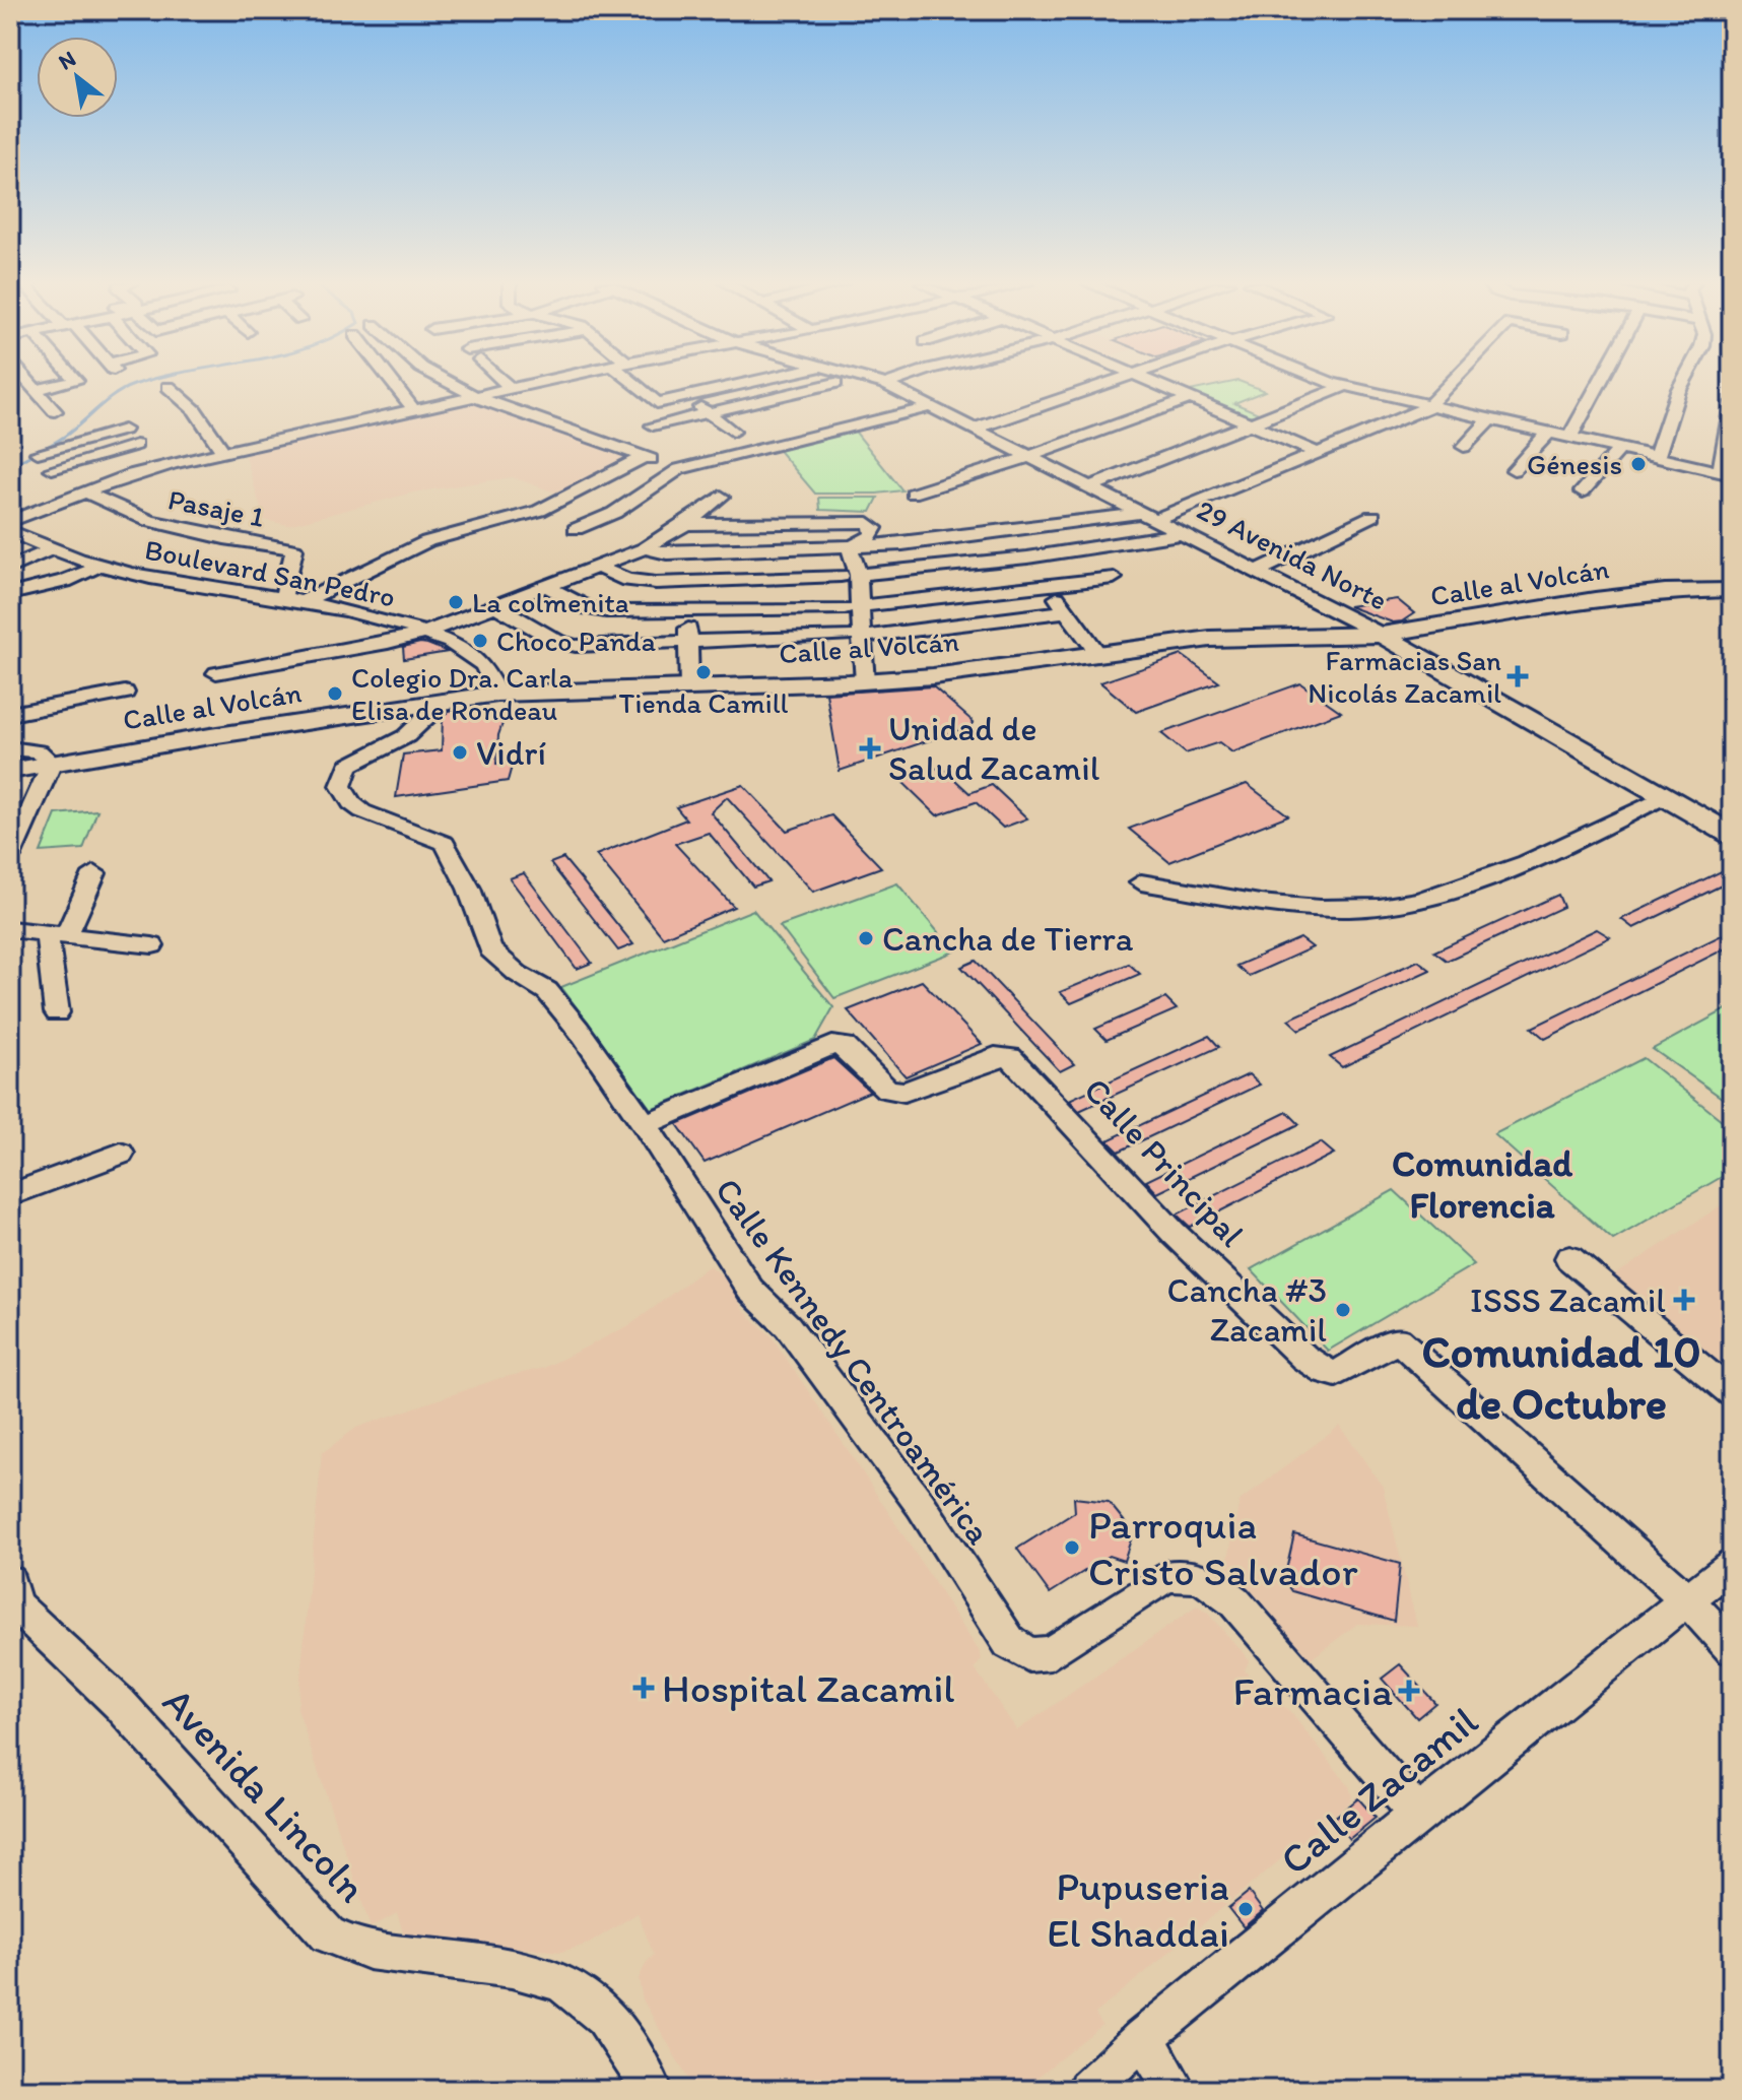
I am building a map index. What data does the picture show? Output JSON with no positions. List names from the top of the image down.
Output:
{
  "streets": {
    "main road": ["29 Avenida Norte", "Calle al Volcán"],
    "street": [
      "Pasaje 1",
      "Boulevard San Pedro",
      "Calle Principal",
      "Calle Kennedy Centroamérica",
      "Calle Zacamil",
      "Avenida Lincoln"
    ]
  },
  "crossings": [
    ["Pasaje 1", "Boulevard San Pedro"],
    ["29 Avenida Norte", "Calle al Volcán"],
    ["Boulevard San Pedro", "Calle al Volcán"],
    ["Calle al Volcán", "Calle Kennedy Centroamérica"],
    ["Calle Principal", "Calle Kennedy Centroamérica"],
    ["Calle Principal", "Calle Zacamil"],
    ["Calle Kennedy Centroamérica", "Calle Zacamil"]
  ],
  "districts": ["Comunidad Florencia", "Comunidad 10 de Octubre"],
  "places": {
    "other": [
      "Génesis",
      "La colmenita",
      "Choco Panda",
      "Tienda Camill",
      "Colegio Dra. Carla Elisa de Rondeau",
      "Vidrí",
      "Cancha de Tierra",
      "Cancha #3 Zacamil",
      "Parroquia Cristo Salvador",
      "Pupuseria El Shaddai"
    ],
    "health": [
      "Farmacias San Nicolás Zacamil",
      "Unidad de Salud Zacamil",
      "ISSS Zacamil",
      "Hospital Zacamil",
      "Farmacia"
    ]
  },
  "north": "top left"
}
